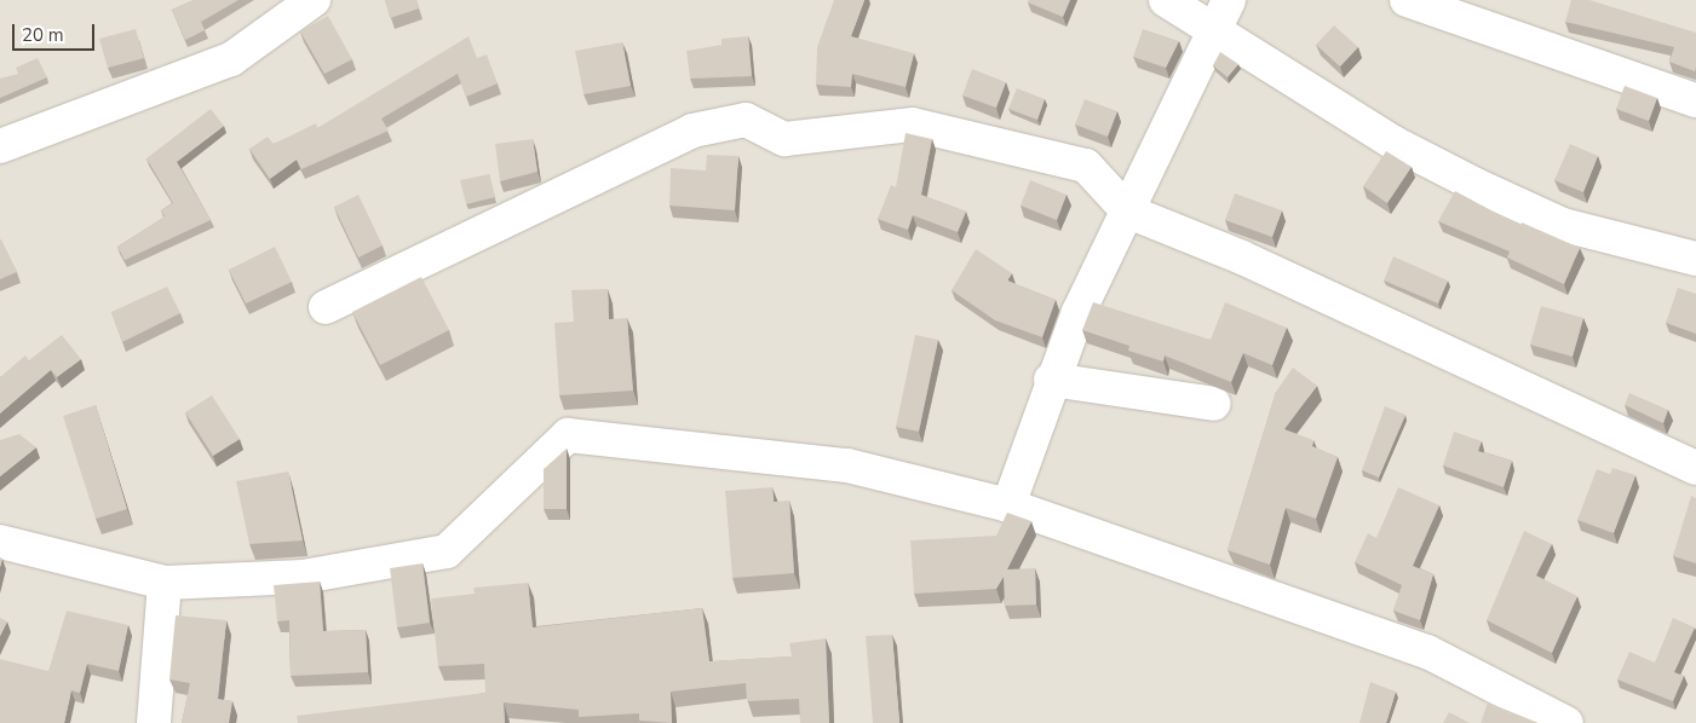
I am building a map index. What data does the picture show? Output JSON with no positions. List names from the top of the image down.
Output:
{
  "scale_bar": "20 m"
}
